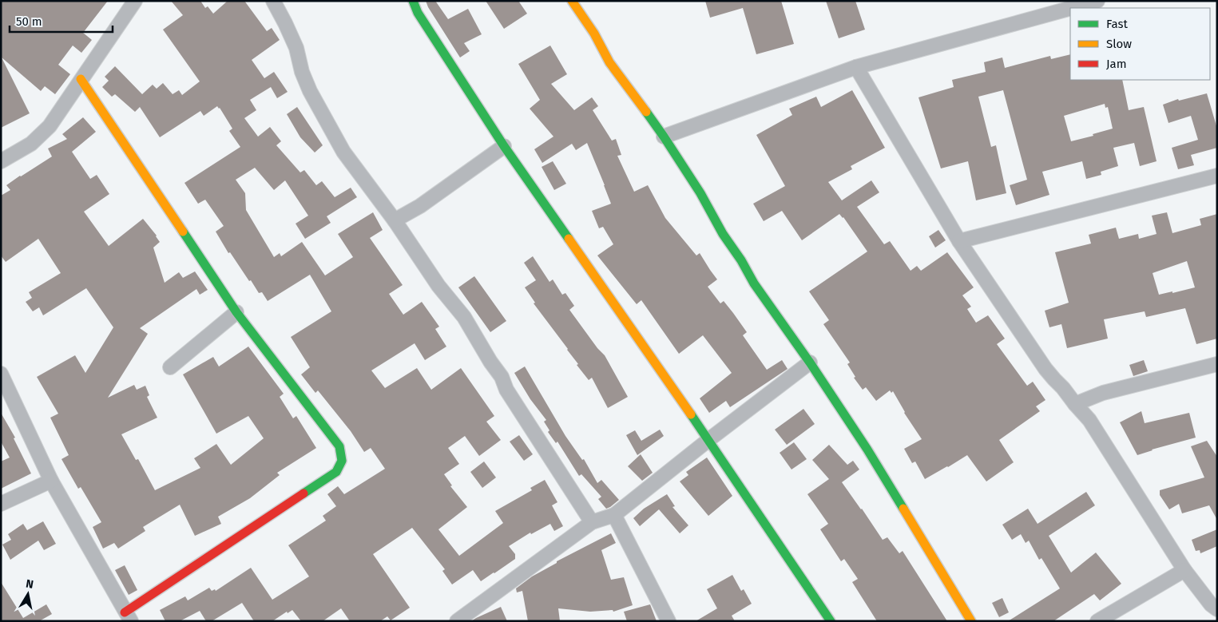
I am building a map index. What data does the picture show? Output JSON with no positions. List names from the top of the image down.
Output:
{
  "legend": ["Fast", "Slow", "Jam"],
  "scale_bar": "50 m",
  "north": "top"
}
